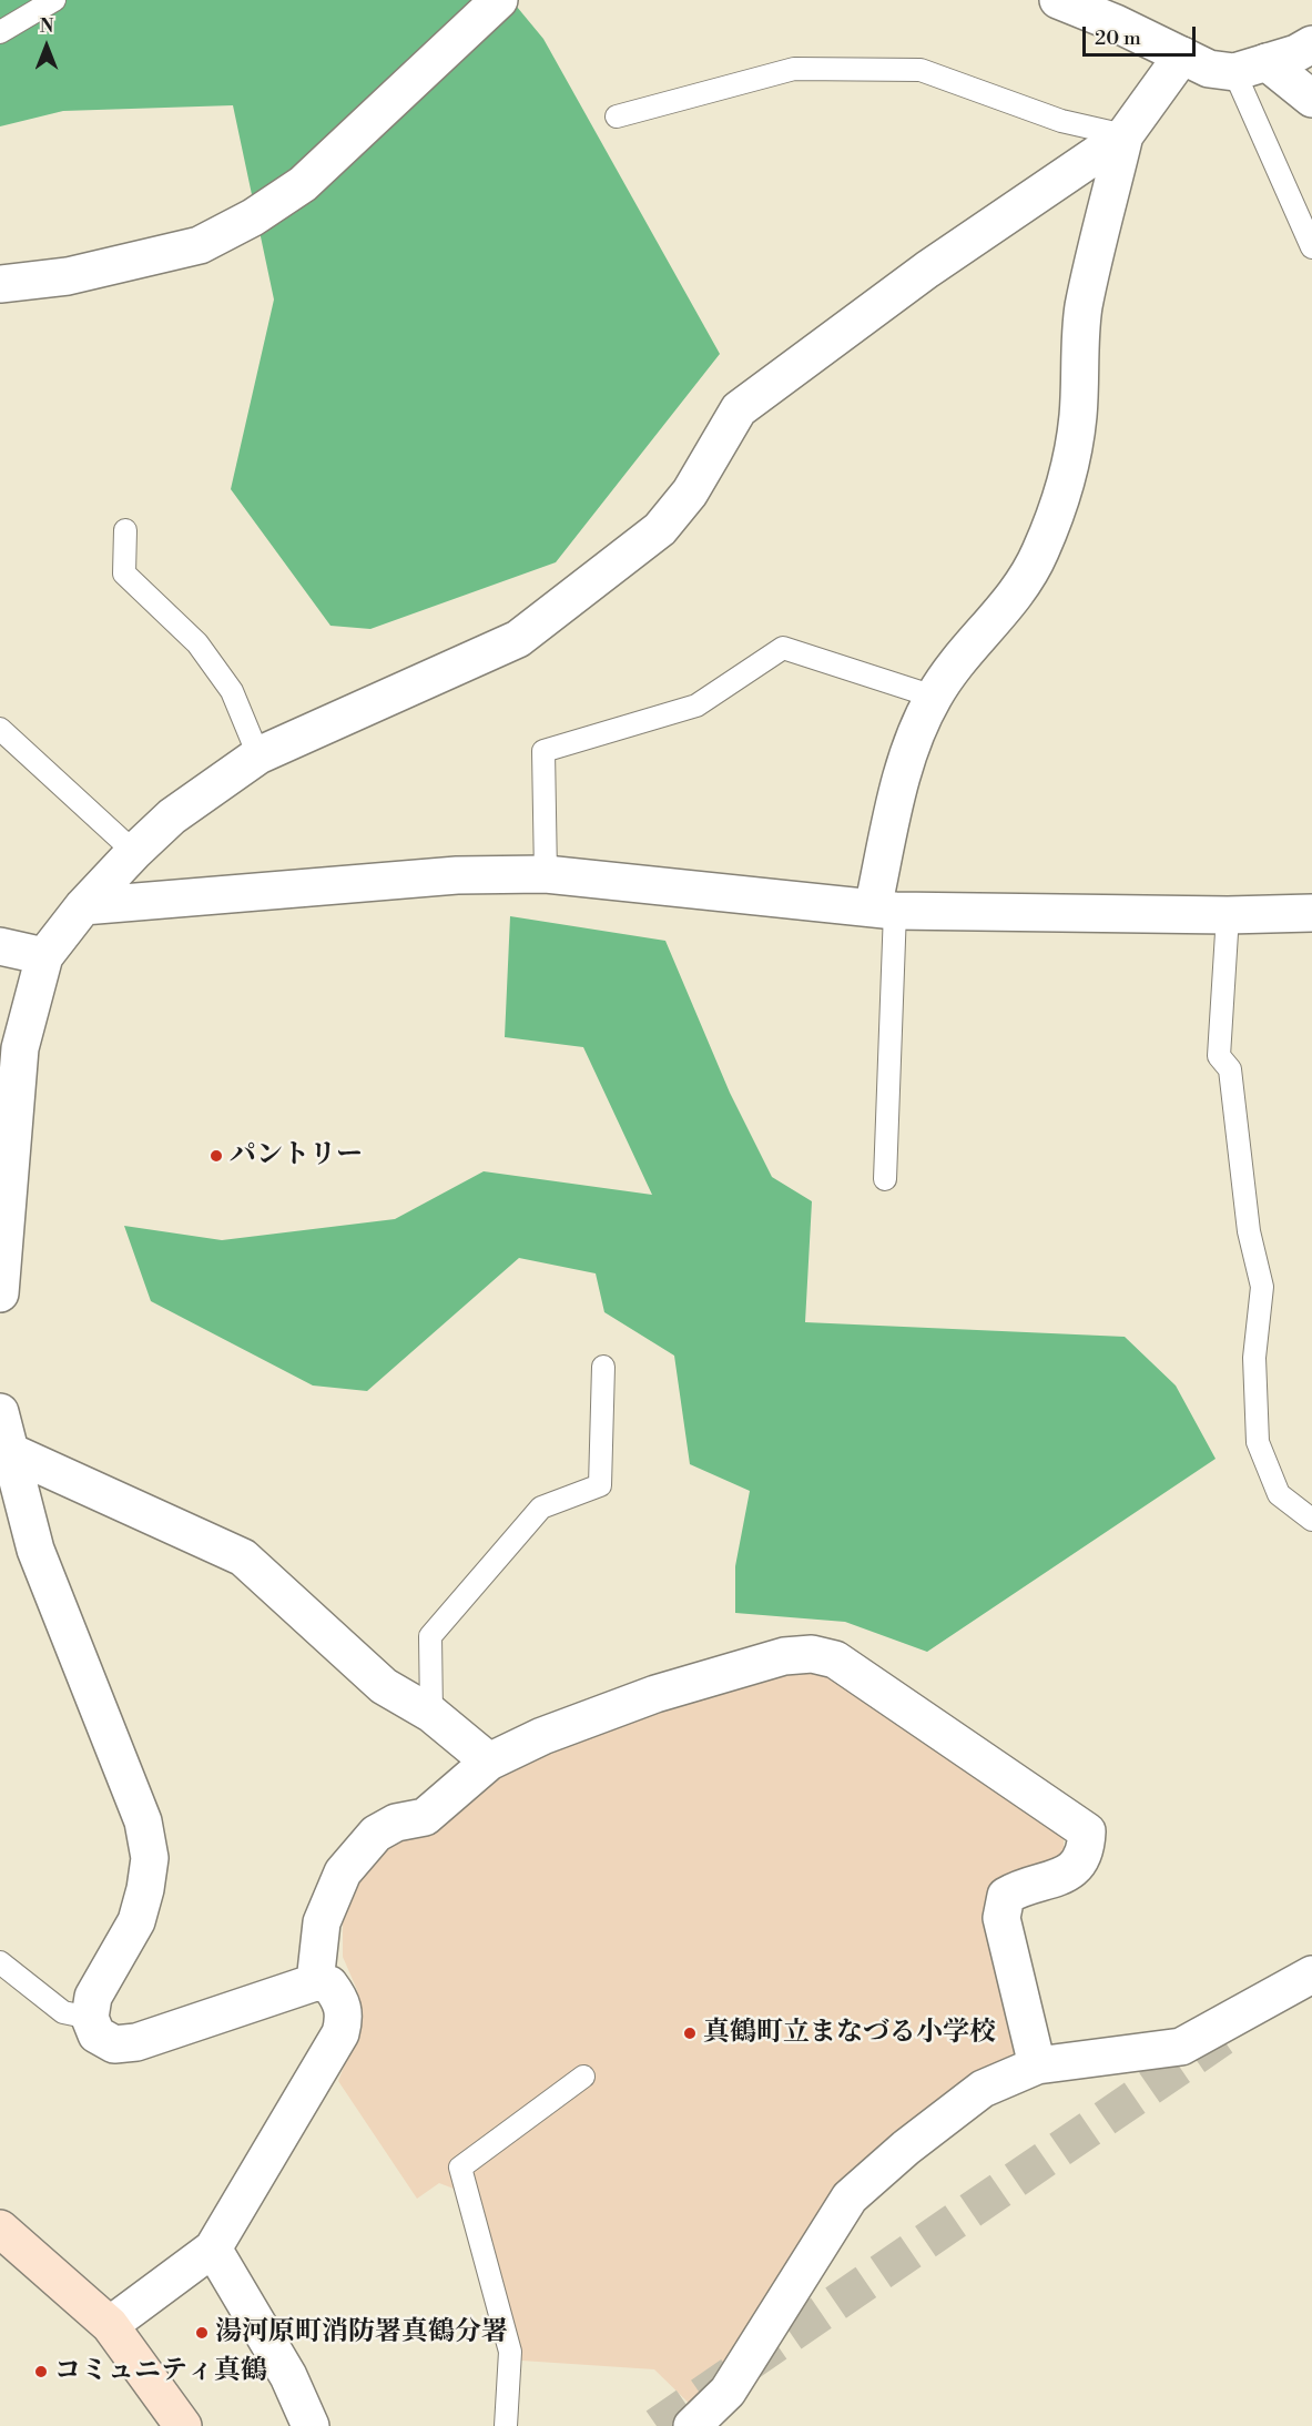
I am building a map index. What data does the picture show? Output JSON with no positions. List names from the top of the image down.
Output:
{
  "places": [
    "パントリー",
    "真鶴町立まなづる小学校",
    "湯河原町消防署真鶴分署",
    "コミュニティ真鶴"
  ],
  "scale_bar": "20 m",
  "north": "top"
}
